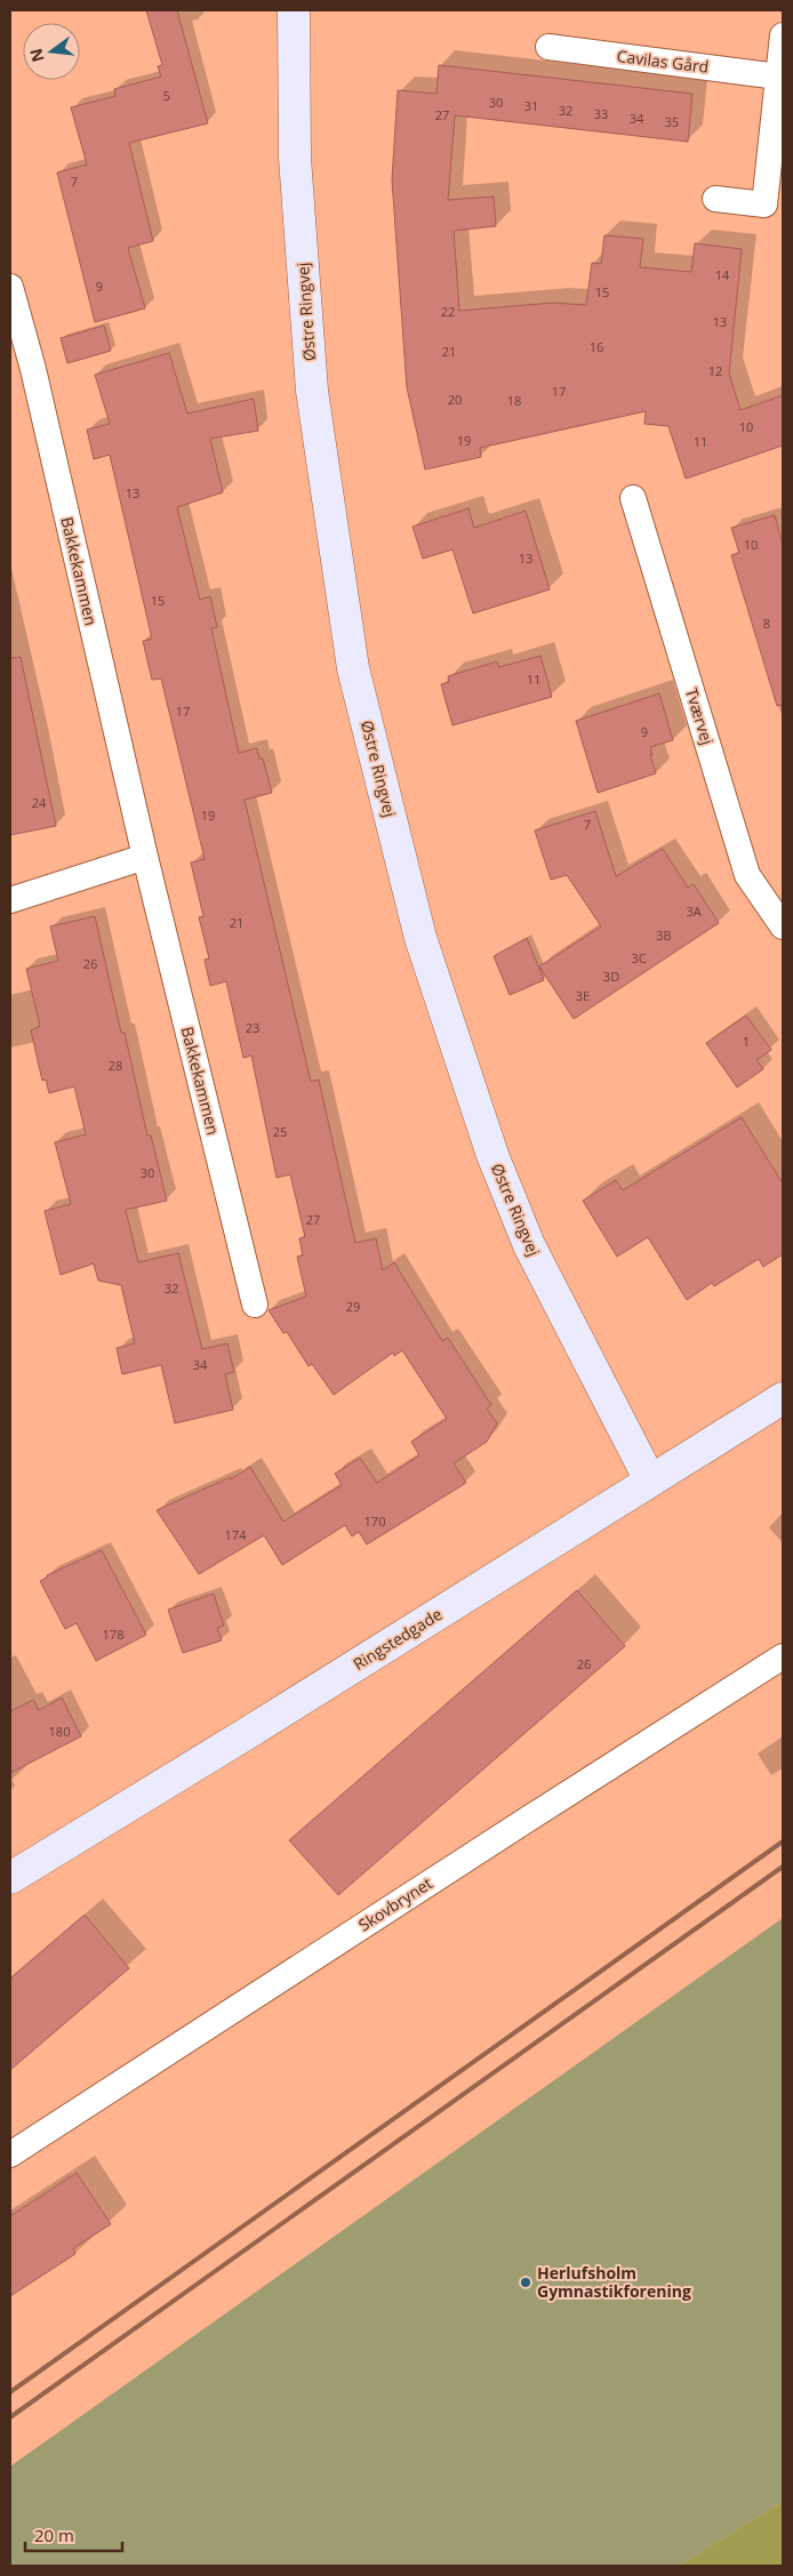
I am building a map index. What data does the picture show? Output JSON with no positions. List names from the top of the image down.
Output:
{
  "streets": {
    "street": [
      "Cavilas Gård",
      "Østre Ringvej",
      "Bakkekammen",
      "Tværvej",
      "Ringstedgade",
      "Skovbrynet"
    ]
  },
  "crossings": [
    ["Østre Ringvej", "Ringstedgade"]
  ],
  "places": ["Herlufsholm Gymnastikforening"],
  "house_numbers": [
    "5",
    "30",
    "31",
    "32",
    "33",
    "27",
    "34",
    "35",
    "7",
    "14",
    "9",
    "15",
    "22",
    "13",
    "16",
    "21",
    "12",
    "17",
    "20",
    "18",
    "10",
    "19",
    "11",
    "13",
    "10",
    "13",
    "15",
    "8",
    "11",
    "17",
    "9",
    "24",
    "19",
    "7",
    "3A",
    "21",
    "3B",
    "3C",
    "26",
    "3D",
    "3E",
    "23",
    "1",
    "28",
    "25",
    "30",
    "27",
    "32",
    "29",
    "34",
    "170",
    "174",
    "178",
    "26",
    "180"
  ],
  "scale_bar": "20 m",
  "north": "left"
}
